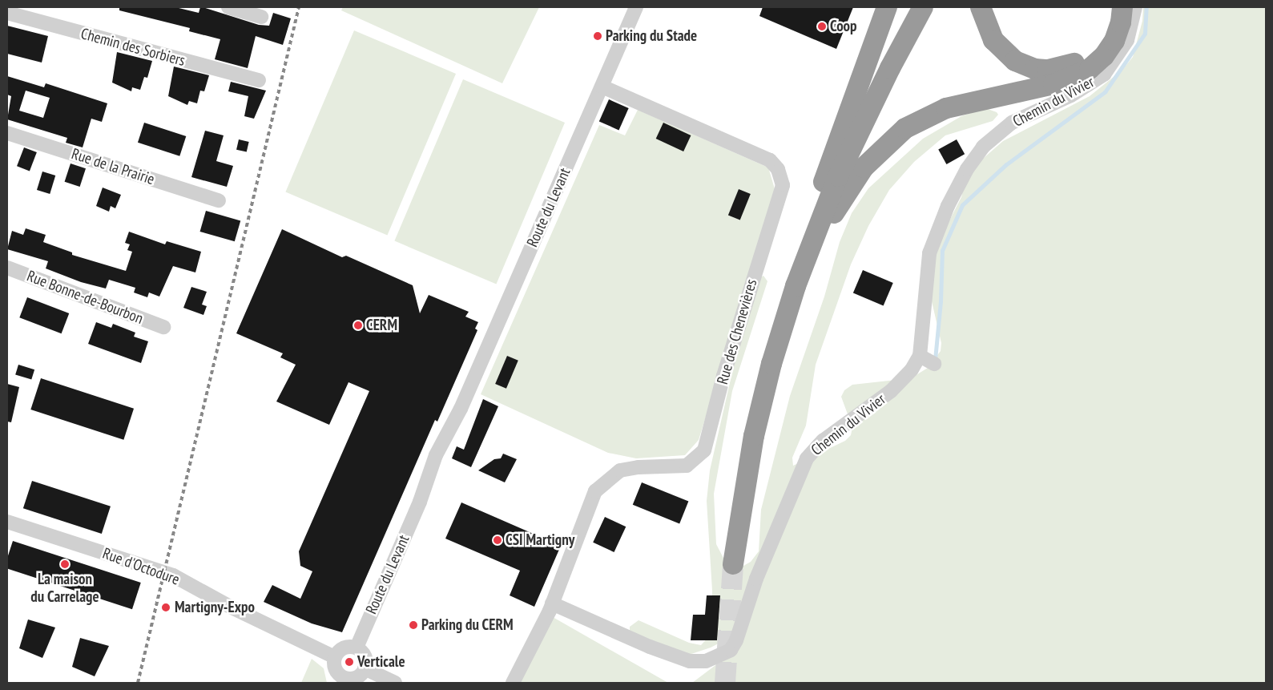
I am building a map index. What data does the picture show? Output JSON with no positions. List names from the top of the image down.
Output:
{
  "streets": {
    "street": [
      "Chemin des Sorbiers",
      "Chemin du Vivier",
      "Rue de la Prairie",
      "Route du Levant",
      "Rue Bonne-de-Bourbon",
      "Rue des Chenevières",
      "Rue d'Octodure"
    ]
  },
  "crossings": [
    ["Chemin du Vivier", "Rue des Chenevières"],
    ["Route du Levant", "Rue des Chenevières"],
    ["Route du Levant", "Rue d'Octodure"]
  ],
  "places": [
    "Coop",
    "Parking du Stade",
    "CERM",
    "CSI Martigny",
    "La maison du Carrelage",
    "Martigny-Expo",
    "Parking du CERM",
    "Verticale"
  ]
}
